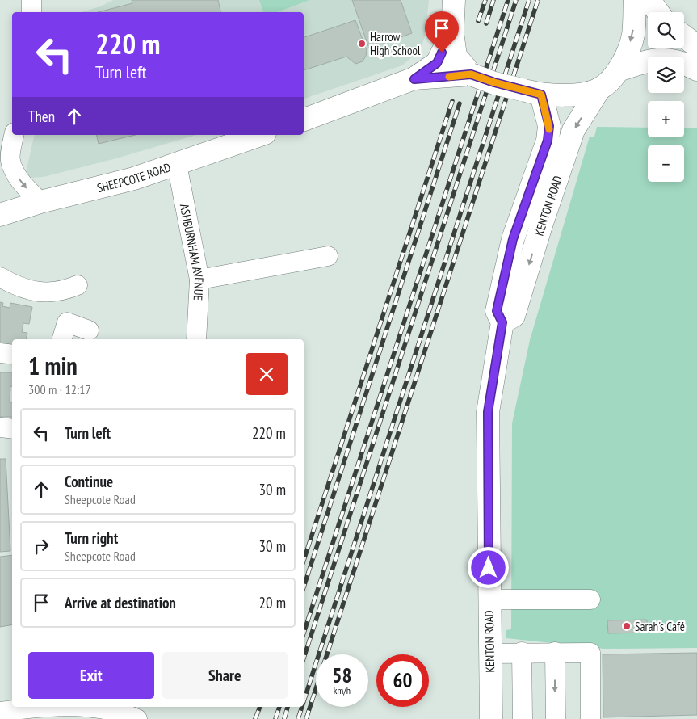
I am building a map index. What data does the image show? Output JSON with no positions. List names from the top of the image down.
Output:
{
  "streets": {
    "main road": ["SHEEPCOTE ROAD", "KENTON ROAD"],
    "street": ["ASHBURNHAM AVENUE"]
  },
  "crossings": [
    ["SHEEPCOTE ROAD", "ASHBURNHAM AVENUE"]
  ],
  "places": ["Harrow High School", "Sarah's Café"],
  "page": {
    "map_buttons": ["+", "−"],
    "turn": ["220 m", "Turn left"],
    "then": "Then",
    "heading": ["1 min", "300 m · 12:17"],
    "list": [
      {
        "name": "Turn left",
        "value": "220 m"
      },
      {
        "name": "Continue",
        "note": "Sheepcote Road",
        "value": "30 m"
      },
      {
        "name": "Turn right",
        "note": "Sheepcote Road",
        "value": "30 m"
      },
      {
        "name": "Arrive at destination",
        "value": "20 m"
      }
    ],
    "buttons": ["Exit", "Share"],
    "speed": "58 km/h",
    "limit": "60"
  }
}
